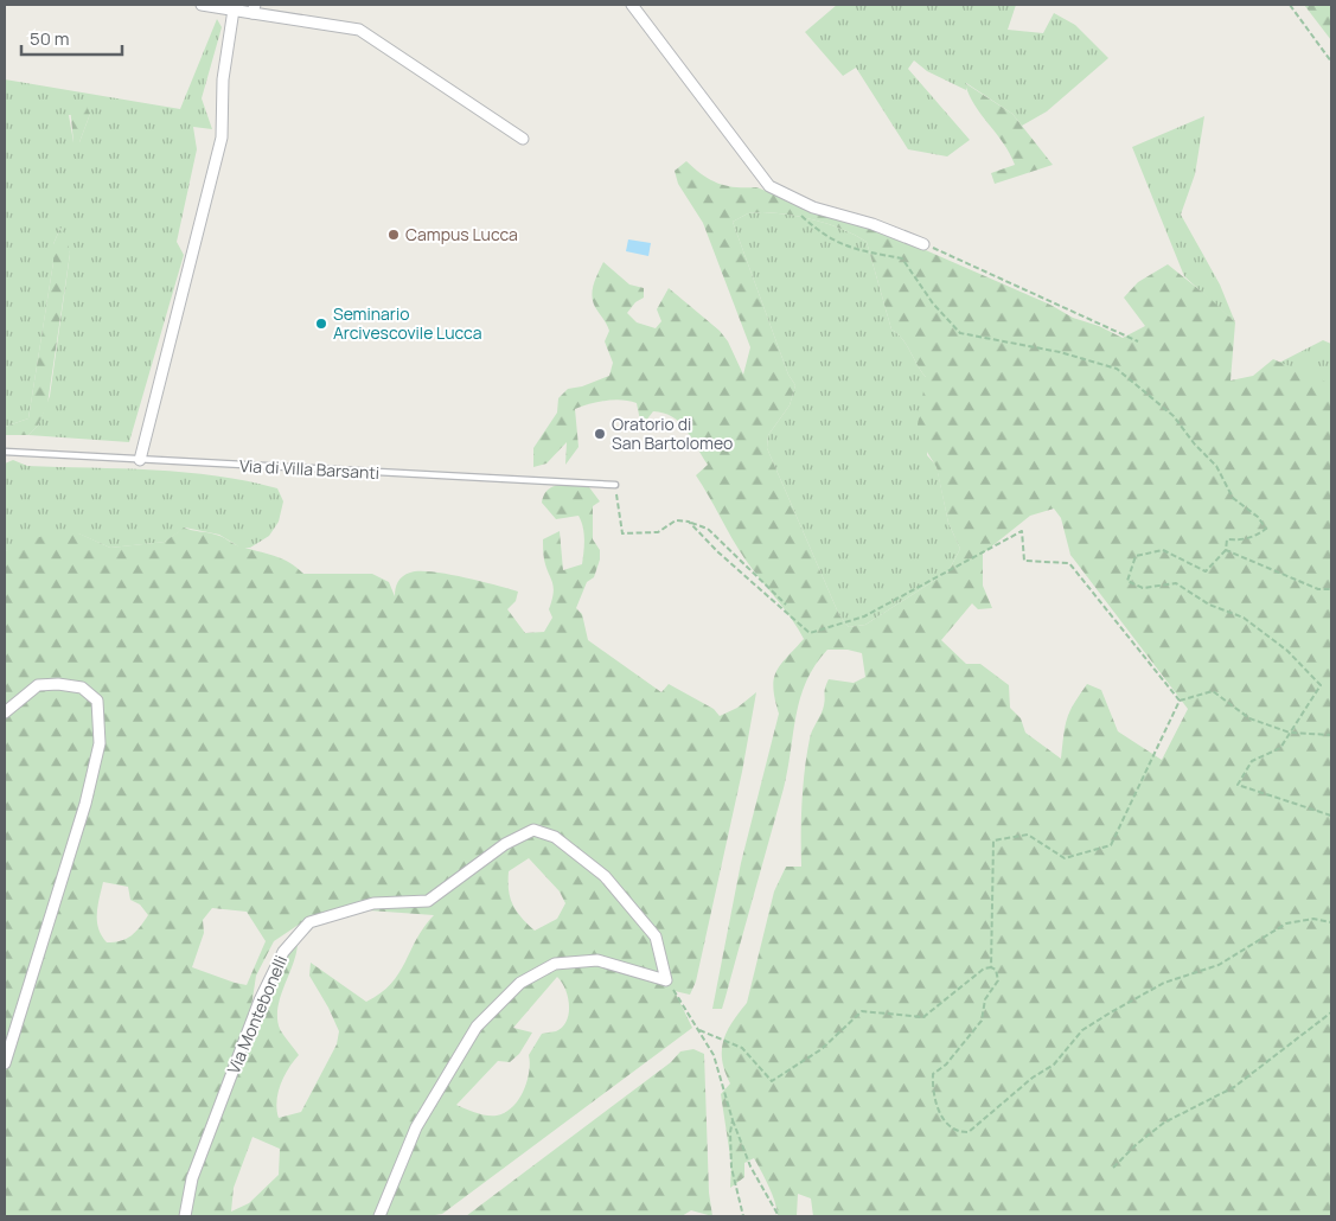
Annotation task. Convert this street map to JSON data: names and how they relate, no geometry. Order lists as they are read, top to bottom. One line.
{"streets":{"street":["Via Montebonelli"],"lane":["Via di Villa Barsanti"]},"places":["Campus Lucca","Seminario Arcivescovile Lucca","Oratorio di San Bartolomeo"],"scale_bar":"50 m"}
